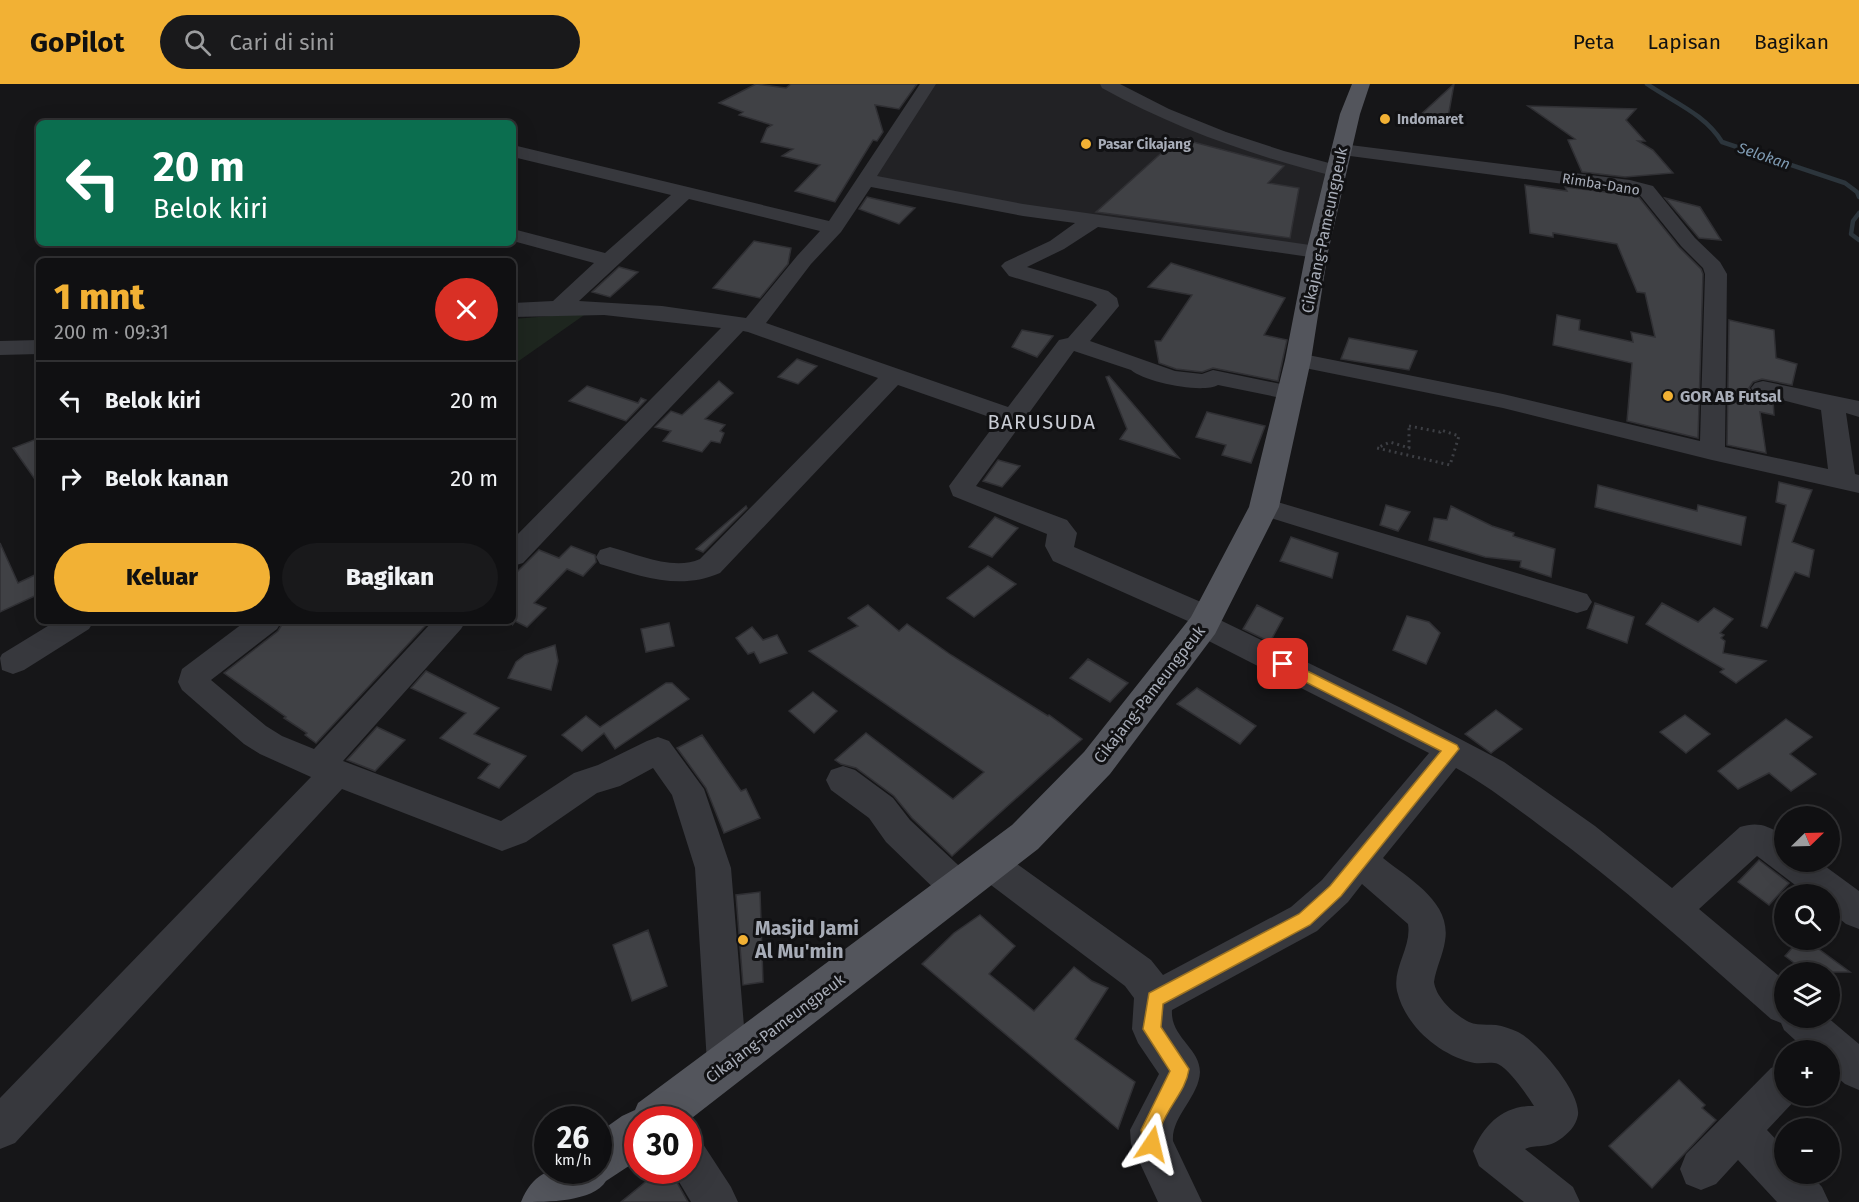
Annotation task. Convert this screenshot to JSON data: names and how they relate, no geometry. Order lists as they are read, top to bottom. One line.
{"streets":{"main road":["Cikajang-Pameungpeuk"],"street":["Rimba-Dano"]},"crossings":[["Rimba-Dano","Cikajang-Pameungpeuk"]],"districts":["BARUSUDA"],"water":["Selokan"],"places":["Indomaret","Pasar Cikajang","GOR AB Futsal","Masjid Jami Al Mu'min"],"north":"top right","page":{"header":"GoPilot","search":"Cari di sini","nav":["Peta","Lapisan","Bagikan"],"turn":["20 m","Belok kiri"],"heading":["1 mnt","200 m · 09:31"],"list":[{"name":"Belok kiri","value":"20 m"},{"name":"Belok kanan","value":"20 m"}],"buttons":["Keluar","Bagikan"],"map_buttons":["+","−"],"speed":"26 km/h","limit":"30"}}
